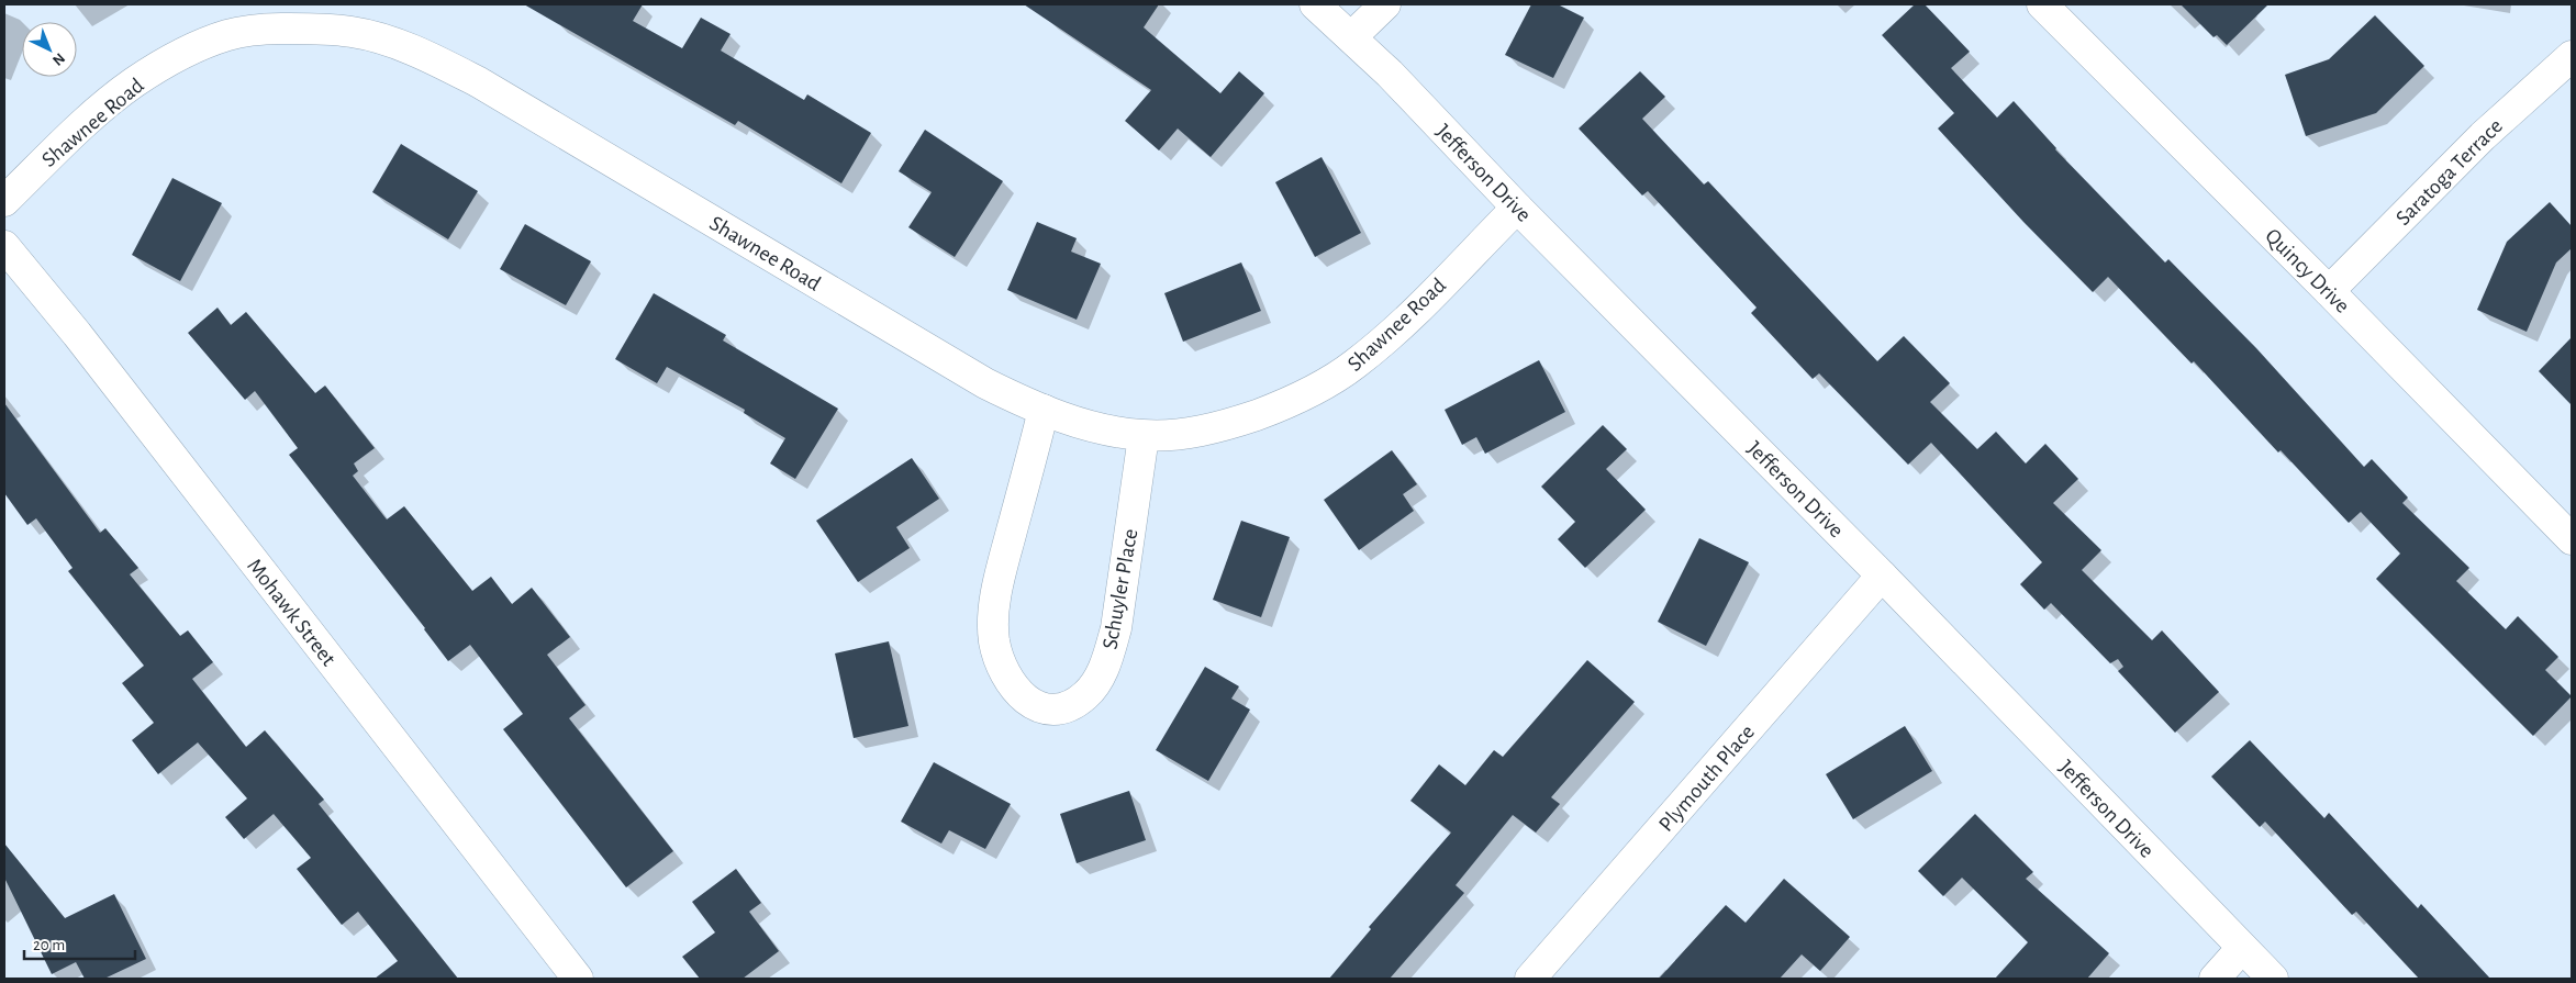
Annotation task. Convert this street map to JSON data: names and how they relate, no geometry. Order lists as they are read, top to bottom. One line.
{"streets":{"street":["Shawnee Road","Saratoga Terrace","Jefferson Drive","Quincy Drive","Schuyler Place","Mohawk Street","Plymouth Place"]},"crossings":[["Shawnee Road","Jefferson Drive"],["Shawnee Road","Schuyler Place"],["Saratoga Terrace","Quincy Drive"],["Jefferson Drive","Plymouth Place"]],"scale_bar":"20 m","north":"bottom right"}
